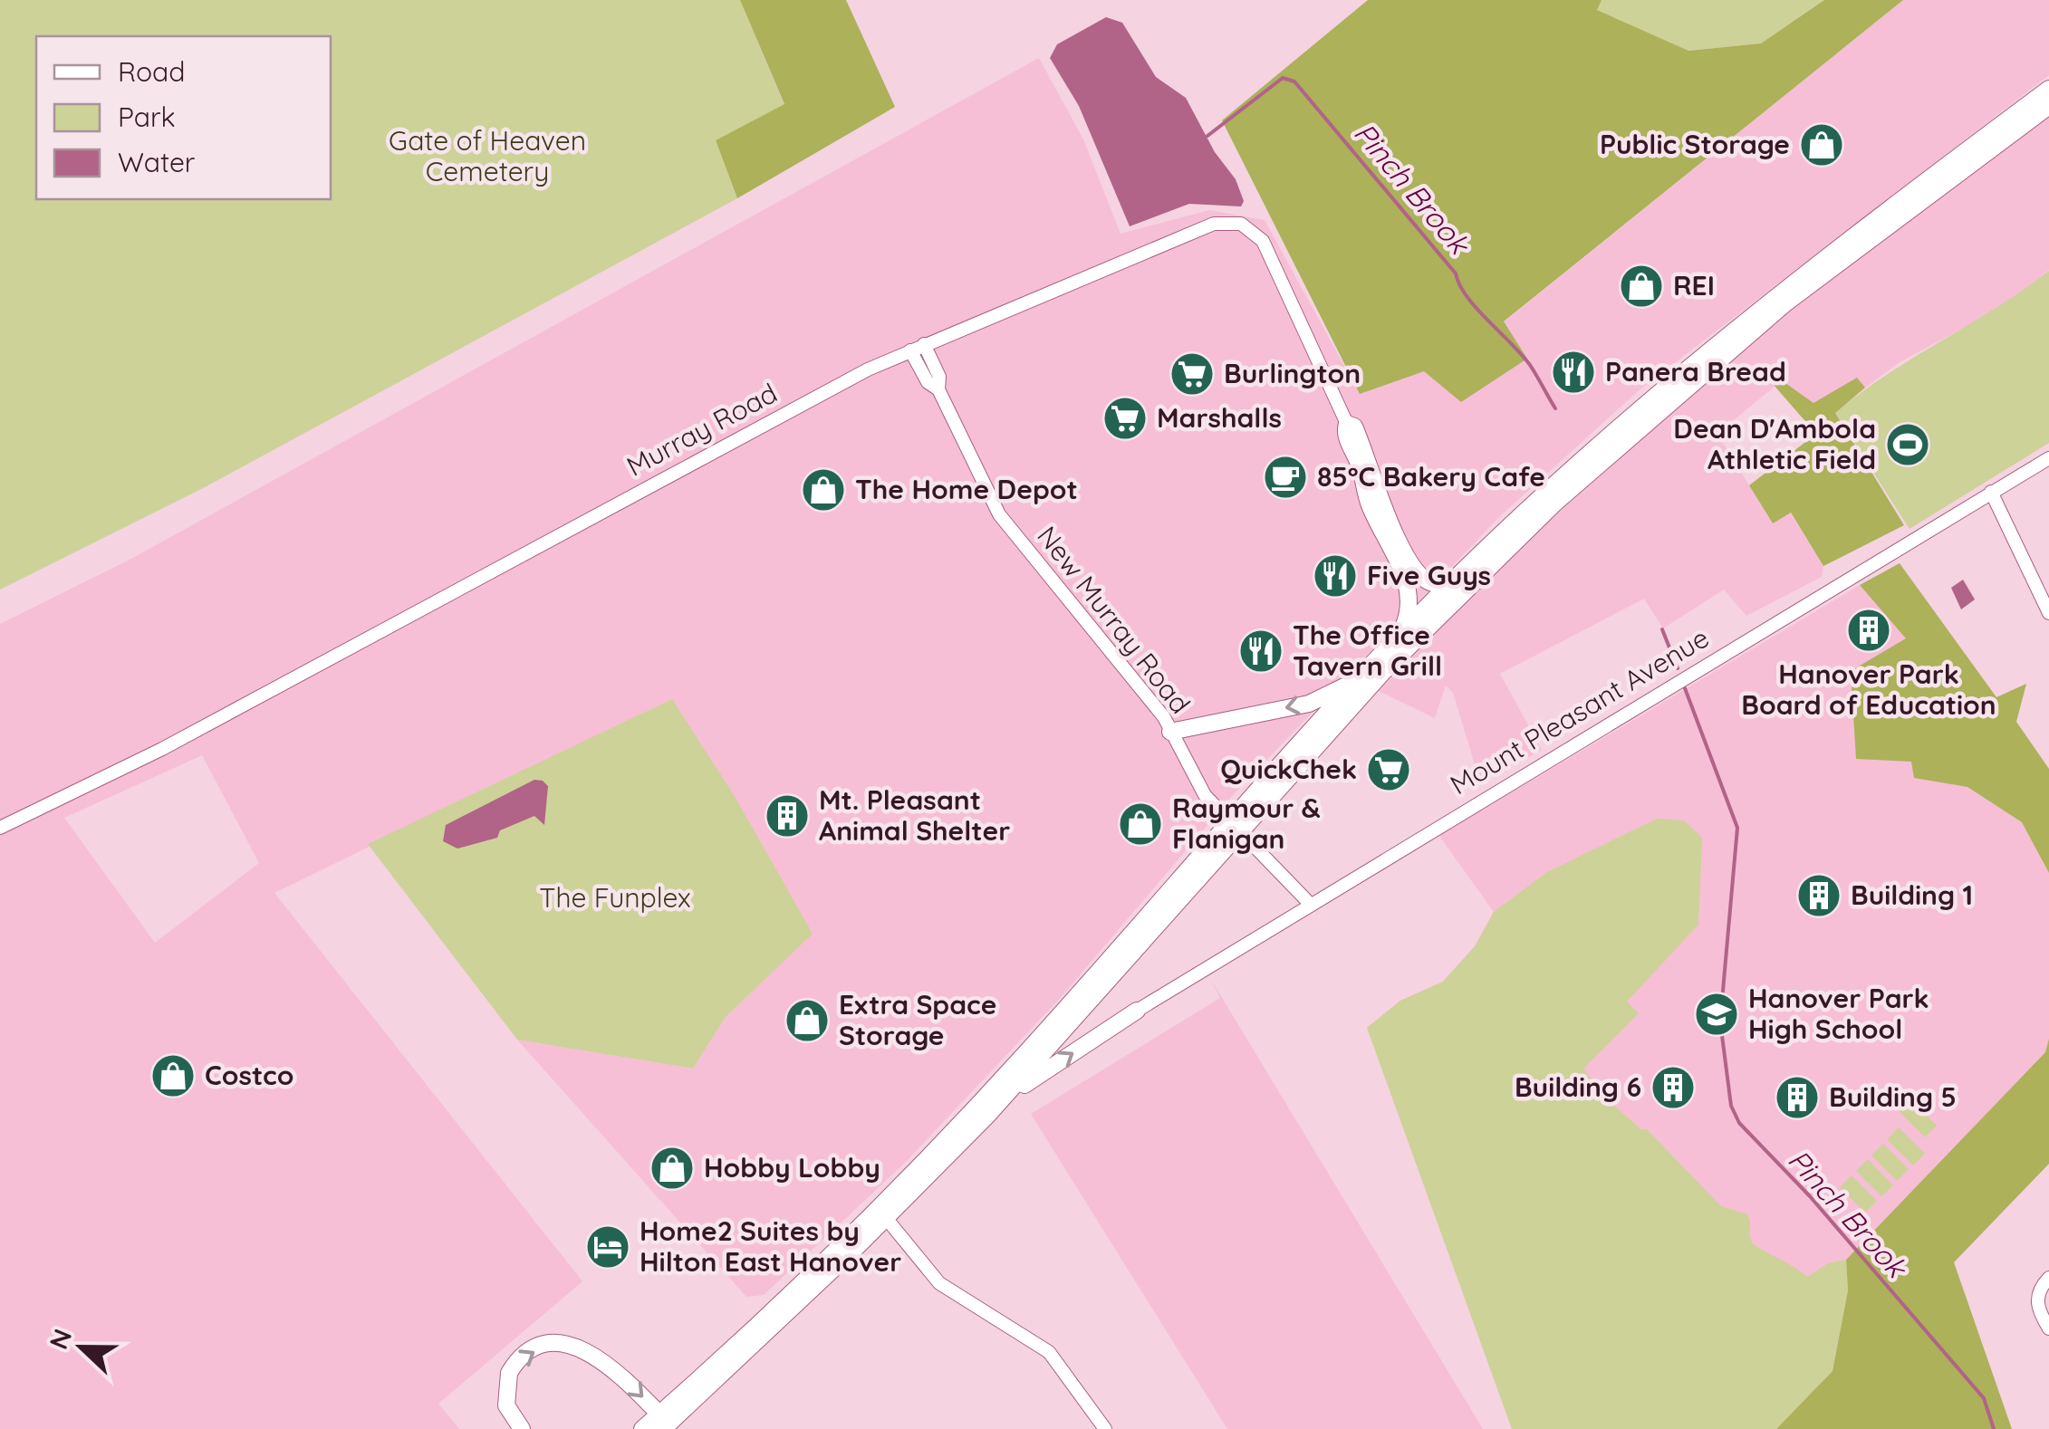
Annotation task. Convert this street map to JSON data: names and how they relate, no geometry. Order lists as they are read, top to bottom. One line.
{"streets":{"street":["Murray Road","New Murray Road","Mount Pleasant Avenue"]},"crossings":[["Murray Road","New Murray Road"],["New Murray Road","Mount Pleasant Avenue"]],"water":["Pinch Brook"],"parks":["Gate of Heaven Cemetery","The Funplex"],"places":{"shop":["Public Storage","REI","The Home Depot","Raymour & Flanigan","Extra Space Storage","Costco","Hobby Lobby"],"restaurant":["Panera Bread","Five Guys","The Office Tavern Grill"],"supermarket":["Burlington","Marshalls","QuickChek"],"sports":["Dean D'Ambola Athletic Field"],"cafe":["85°C Bakery Cafe"],"building":["Hanover Park Board of Education","Mt. Pleasant Animal Shelter","Building 1","Building 6","Building 5"],"school or university":["Hanover Park High School"],"hotel":["Home2 Suites by Hilton East Hanover"]},"legend":["Road","Park","Water"],"north":"left"}
